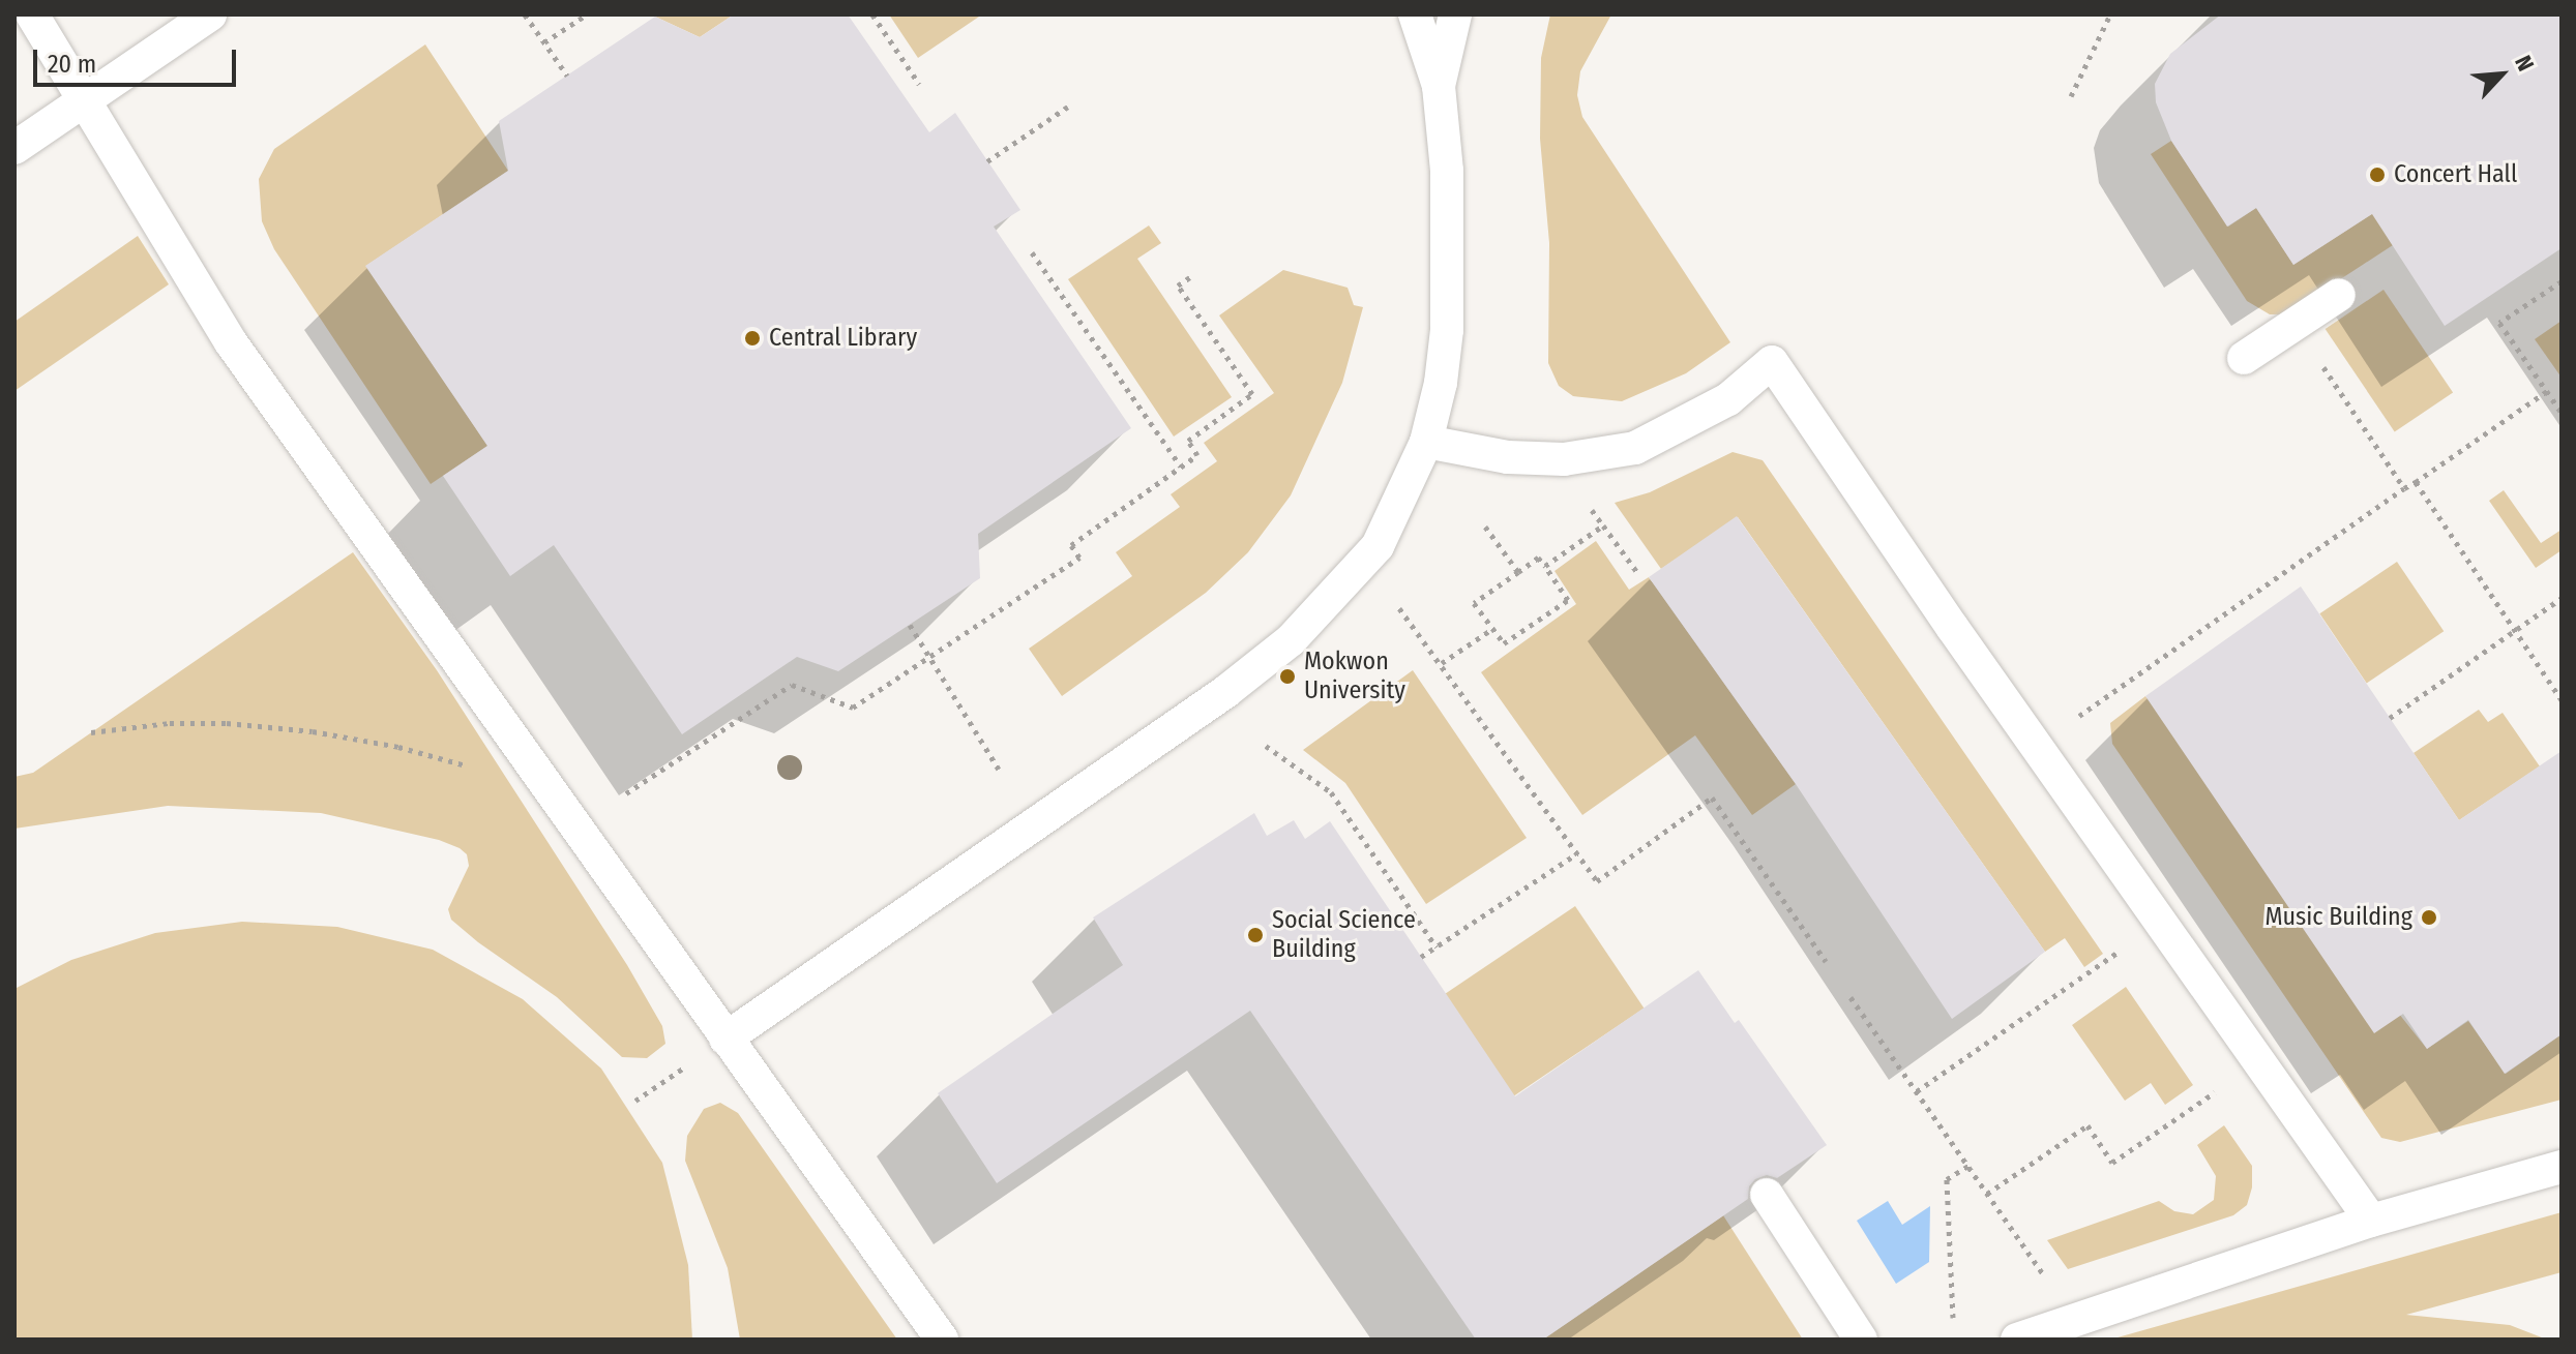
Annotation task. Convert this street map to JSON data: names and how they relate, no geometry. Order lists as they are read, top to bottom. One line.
{"places":["Concert Hall","Central Library","Mokwon University","Music Building","Social Science Building"],"scale_bar":"20 m","north":"top right"}
